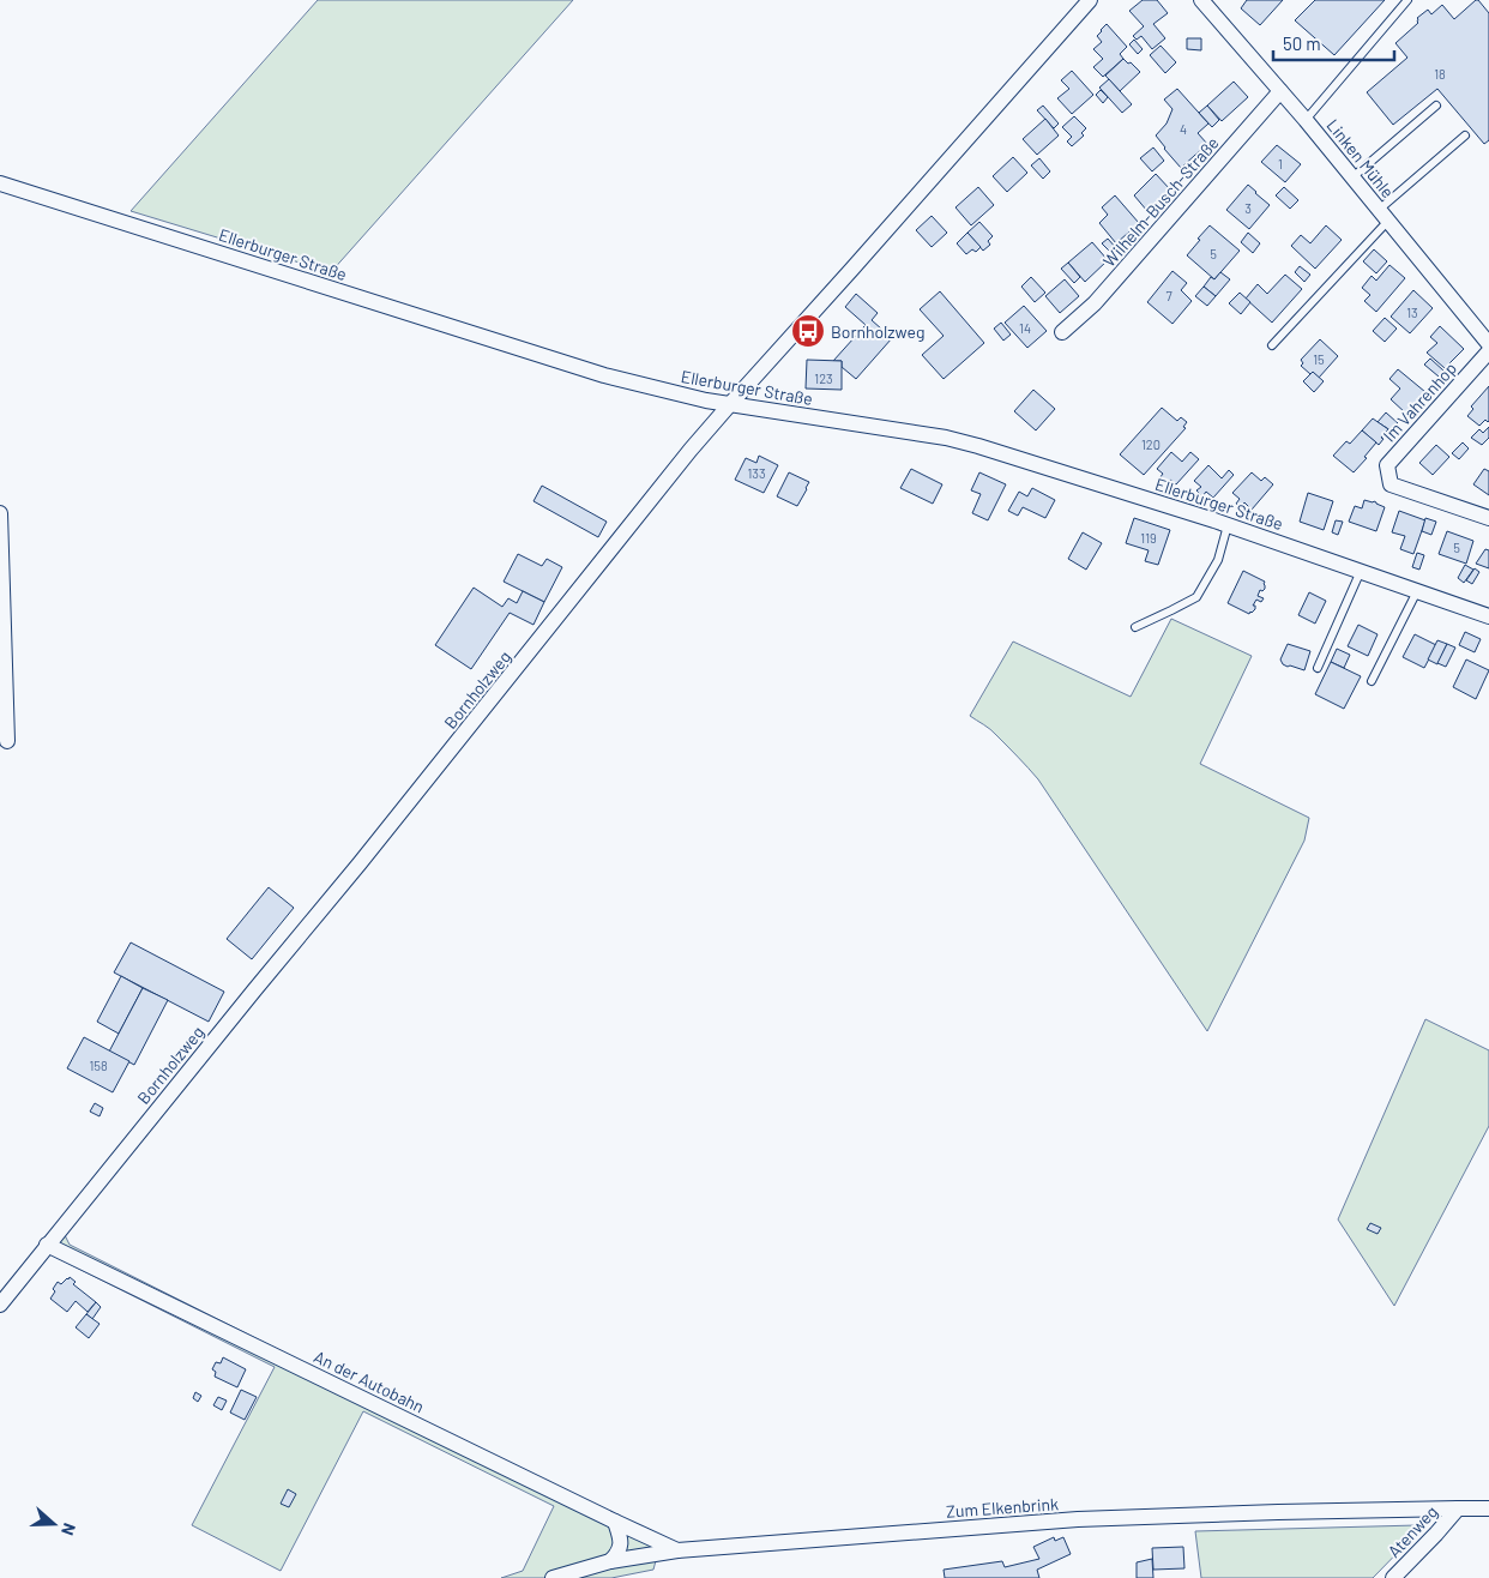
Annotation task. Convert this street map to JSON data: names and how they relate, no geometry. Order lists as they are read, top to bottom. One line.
{"streets":{"street":["Linken Mühle","Wilhelm-Busch-Straße","Ellerburger Straße","Im Vahrenhop","Bornholzweg","An der Autobahn","Zum Elkenbrink","Atenweg"]},"crossings":[["Linken Mühle","Wilhelm-Busch-Straße"],["Ellerburger Straße","Bornholzweg"],["Bornholzweg","An der Autobahn"],["An der Autobahn","Zum Elkenbrink"],["Zum Elkenbrink","Atenweg"]],"places":{"bus stop":["Bornholzweg"]},"house_numbers":["18","4","1","3","5","7","13","14","15","123","120","133","119","5","158"],"scale_bar":"50 m","north":"right"}
